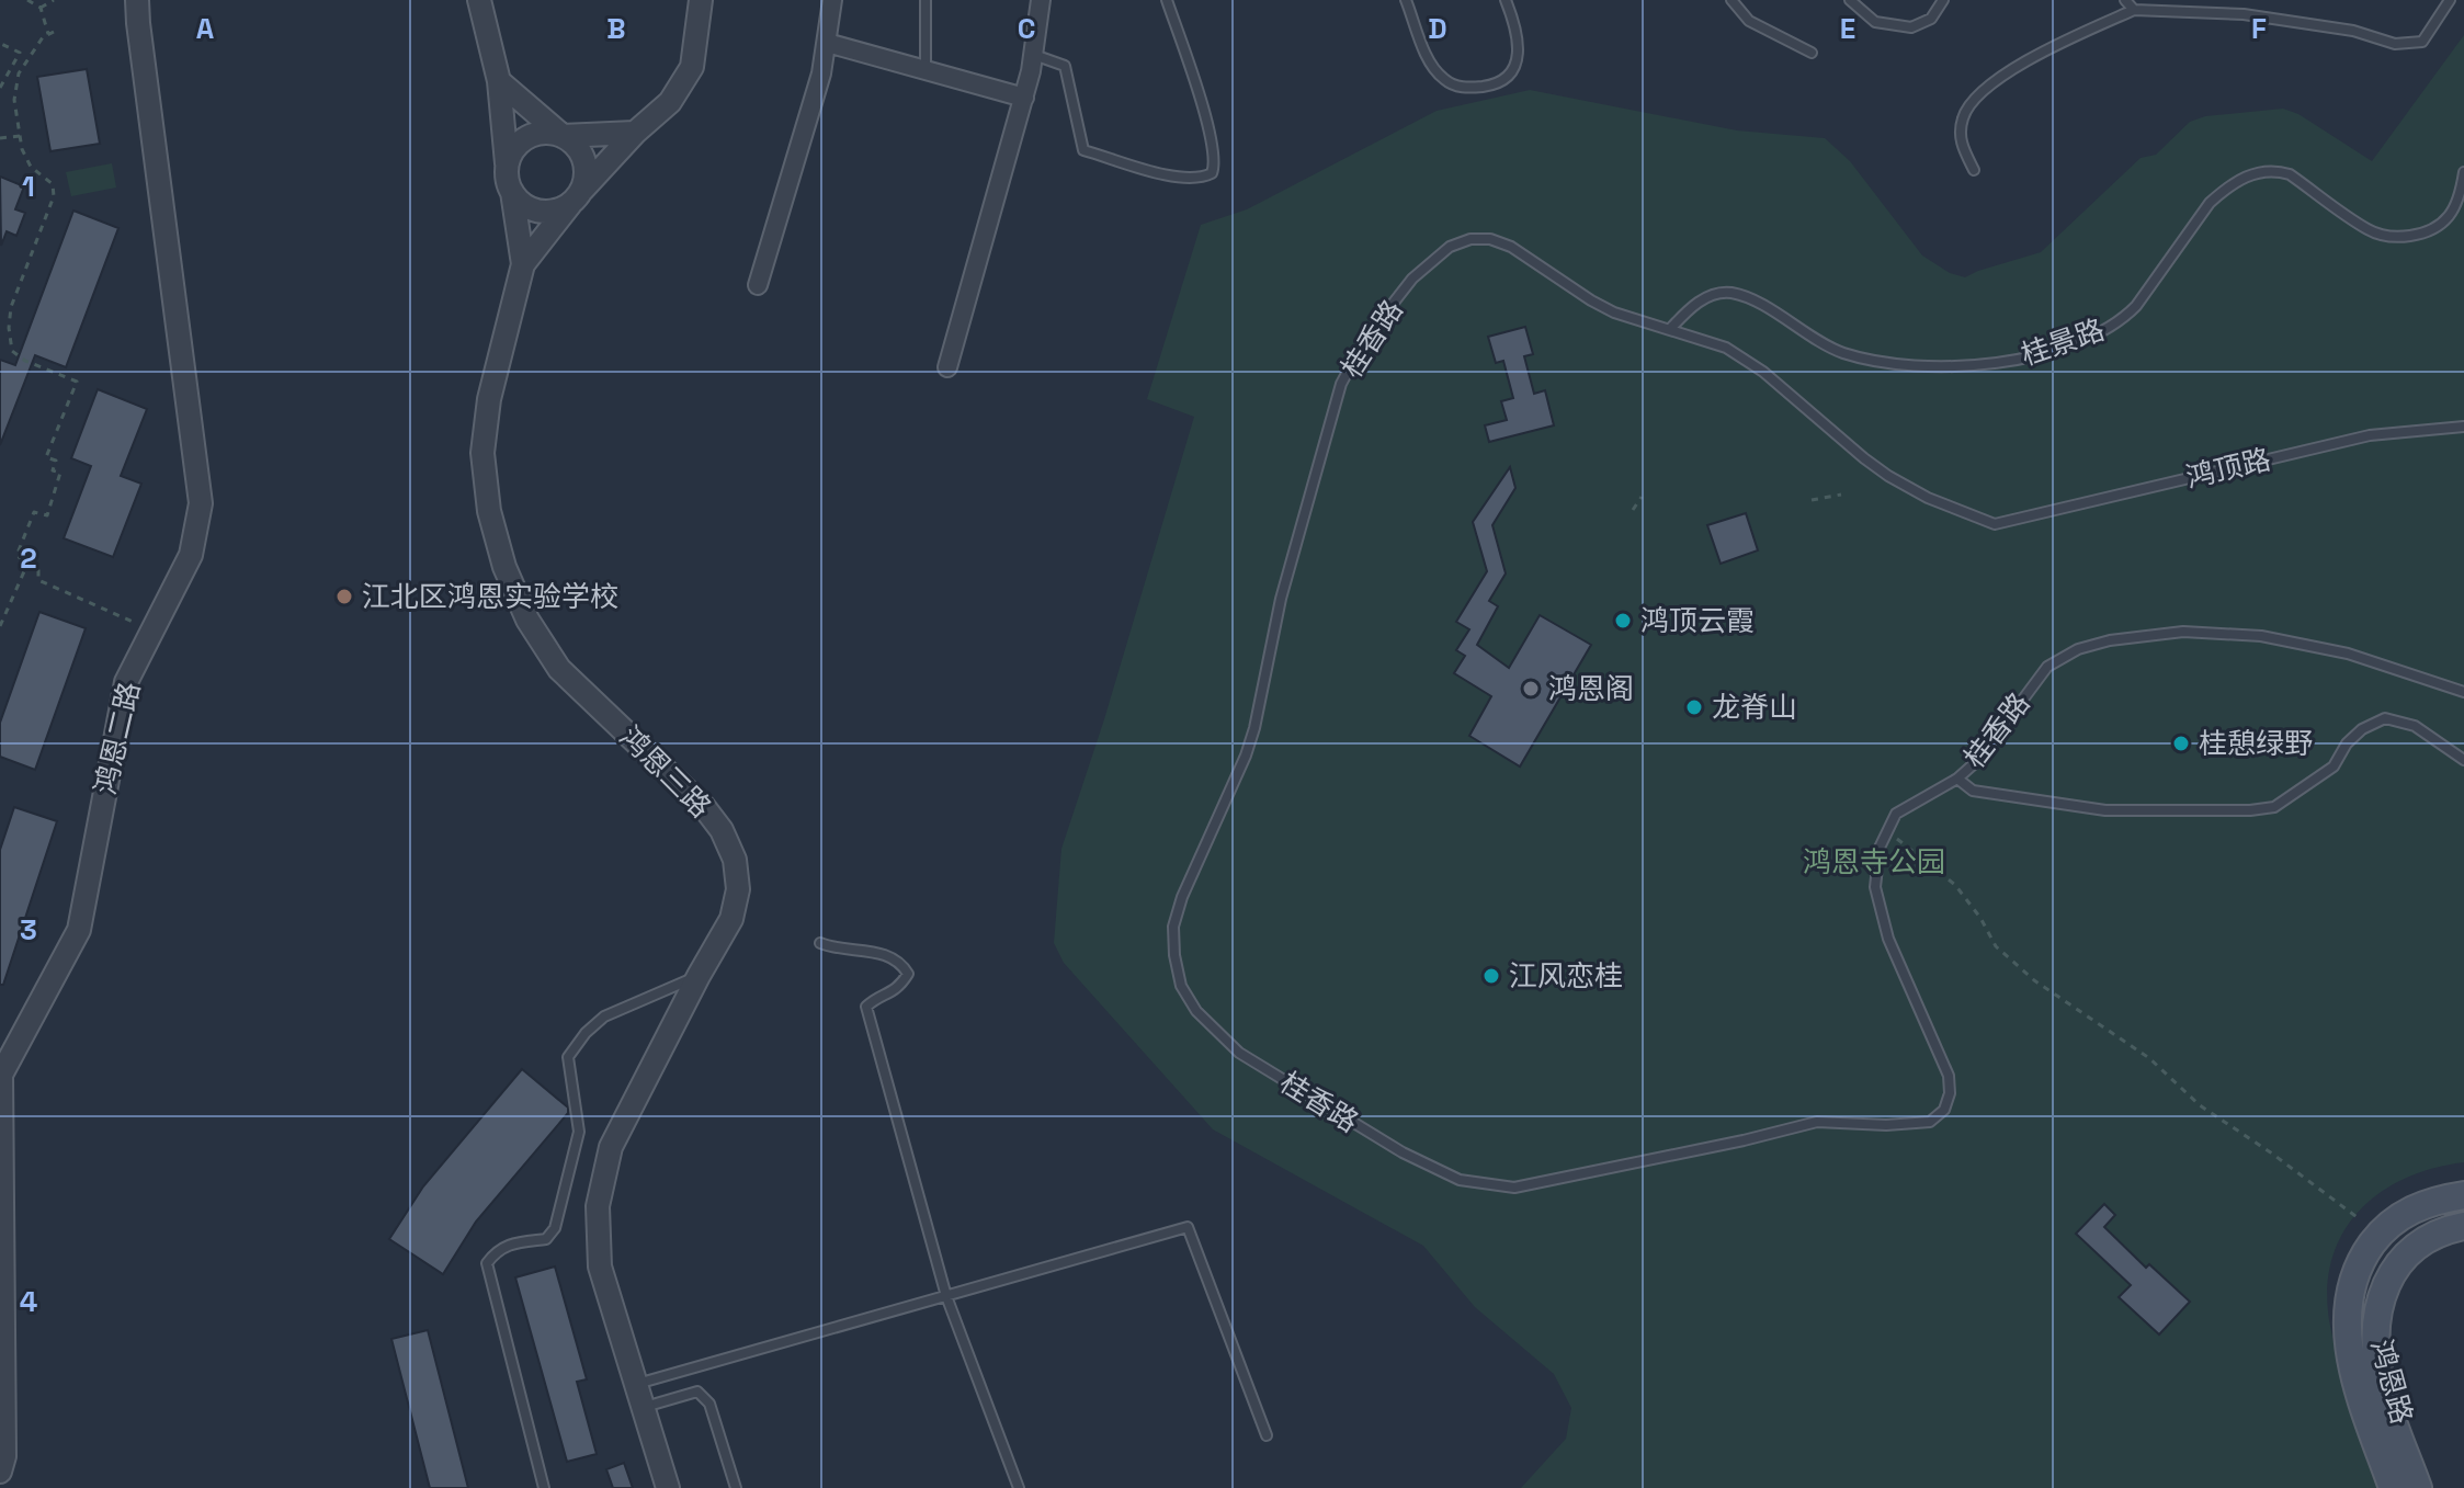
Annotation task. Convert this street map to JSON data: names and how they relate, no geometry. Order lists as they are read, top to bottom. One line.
{"streets":{"main road":["鸿恩路"],"street":["鸿恩二路","鸿恩三路"],"lane":["桂香路","桂景路","鸿顶路"]},"crossings":[["桂香路","桂景路"],["桂香路","鸿顶路"]],"parks":["鸿恩寺公园"],"places":["江北区鸿恩实验学校","鸿顶云霞","鸿恩阁","龙脊山","桂憩绿野","江风恋桂"],"grid":{"columns":["A","B","C","D","E","F"],"rows":["1","2","3","4"]}}
